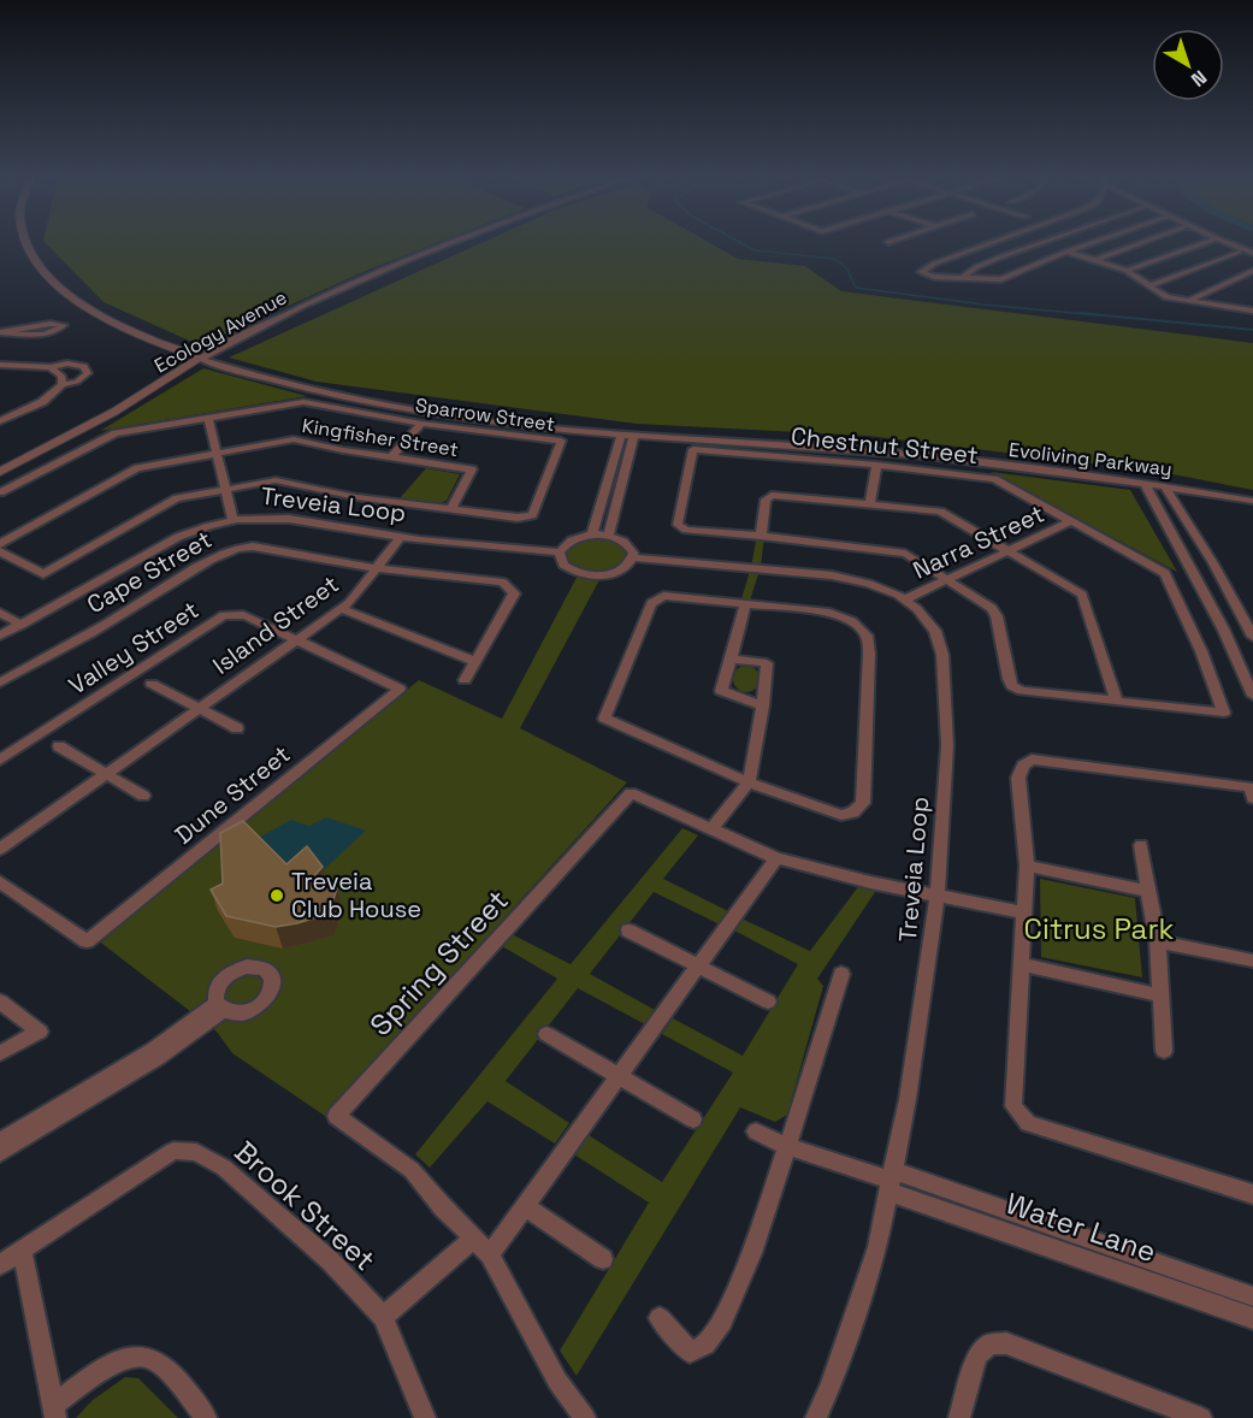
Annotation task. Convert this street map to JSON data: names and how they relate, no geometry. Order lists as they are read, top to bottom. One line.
{"streets":{"street":["Ecology Avenue","Sparrow Street","Kingfisher Street","Chestnut Street","Evoliving Parkway","Treveia Loop","Narra Street","Cape Street","Island Street","Valley Street","Dune Street","Spring Street","Brook Street","Water Lane"]},"crossings":[["Ecology Avenue","Evoliving Parkway"],["Sparrow Street","Kingfisher Street"],["Chestnut Street","Narra Street"],["Treveia Loop","Narra Street"],["Treveia Loop","Island Street"],["Treveia Loop","Spring Street"],["Treveia Loop","Water Lane"],["Cape Street","Island Street"],["Island Street","Valley Street"],["Island Street","Dune Street"],["Valley Street","Dune Street"]],"parks":["Citrus Park"],"places":["Treveia Club House"],"north":"bottom right"}
